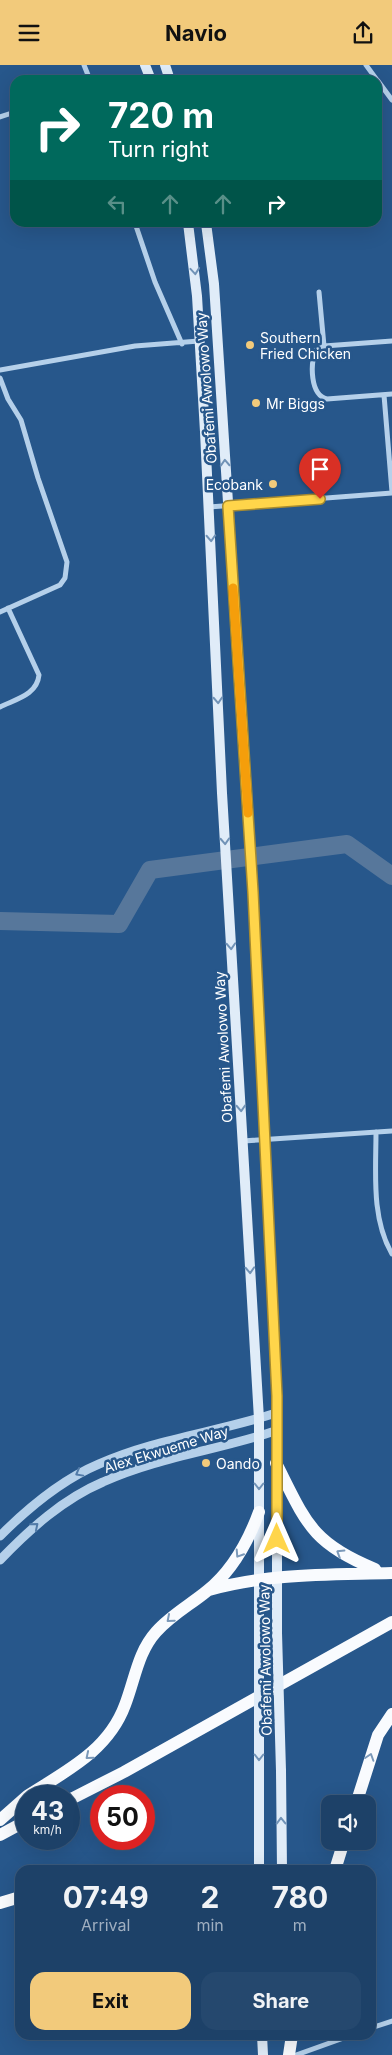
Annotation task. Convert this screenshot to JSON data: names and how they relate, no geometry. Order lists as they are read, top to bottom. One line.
{"streets":{"main road":["Obafemi Awolowo Way"],"street":["Alex Ekwueme Way"]},"crossings":[["Obafemi Awolowo Way","Alex Ekwueme Way"]],"places":["Southern Fried Chicken","Mr Biggs","Ecobank","Oando"],"page":{"header":"Navio","turn":["720 m","Turn right"],"speed":"43 km/h","limit":"50","eta":["07:49","Arrival","2","min","780","m"],"buttons":["Exit","Share"]}}
